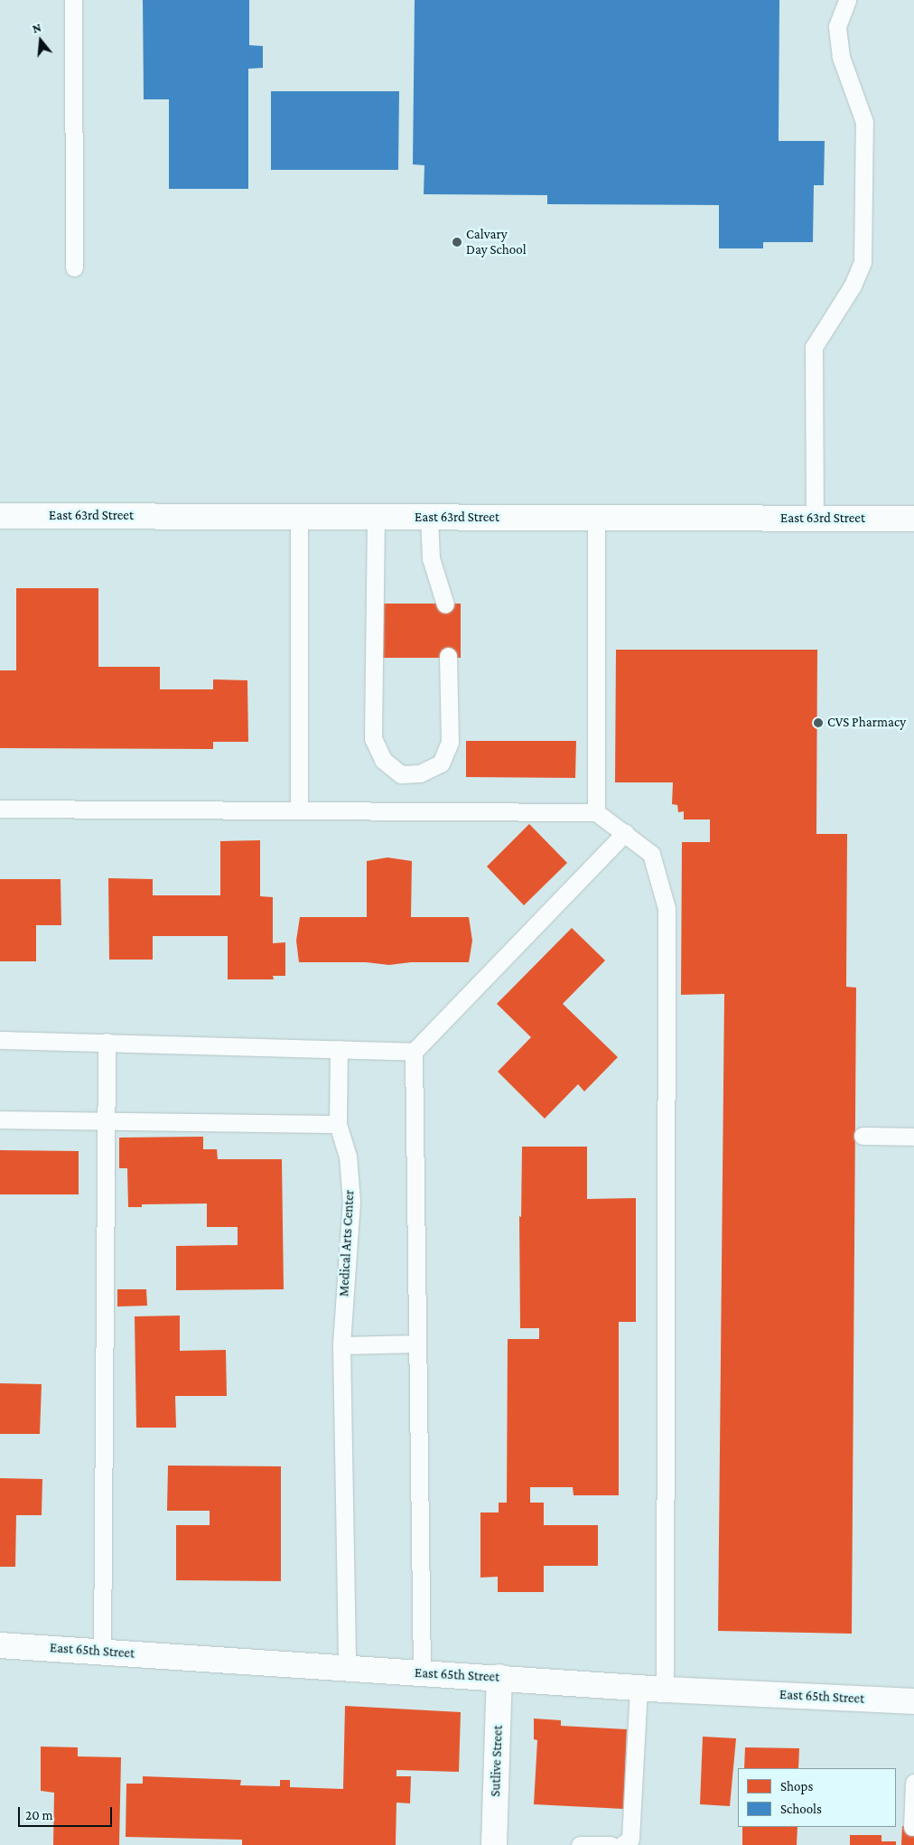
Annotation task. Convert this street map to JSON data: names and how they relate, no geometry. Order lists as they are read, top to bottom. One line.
{"streets":{"street":["East 63rd Street","East 65th Street","Sutlive Street"],"lane":["Medical Arts Center"]},"crossings":[["Medical Arts Center","East 65th Street"],["East 65th Street","Sutlive Street"]],"places":["Calvary Day School","CVS Pharmacy"],"legend":["Shops","Schools"],"scale_bar":"20 m","north":"top"}
